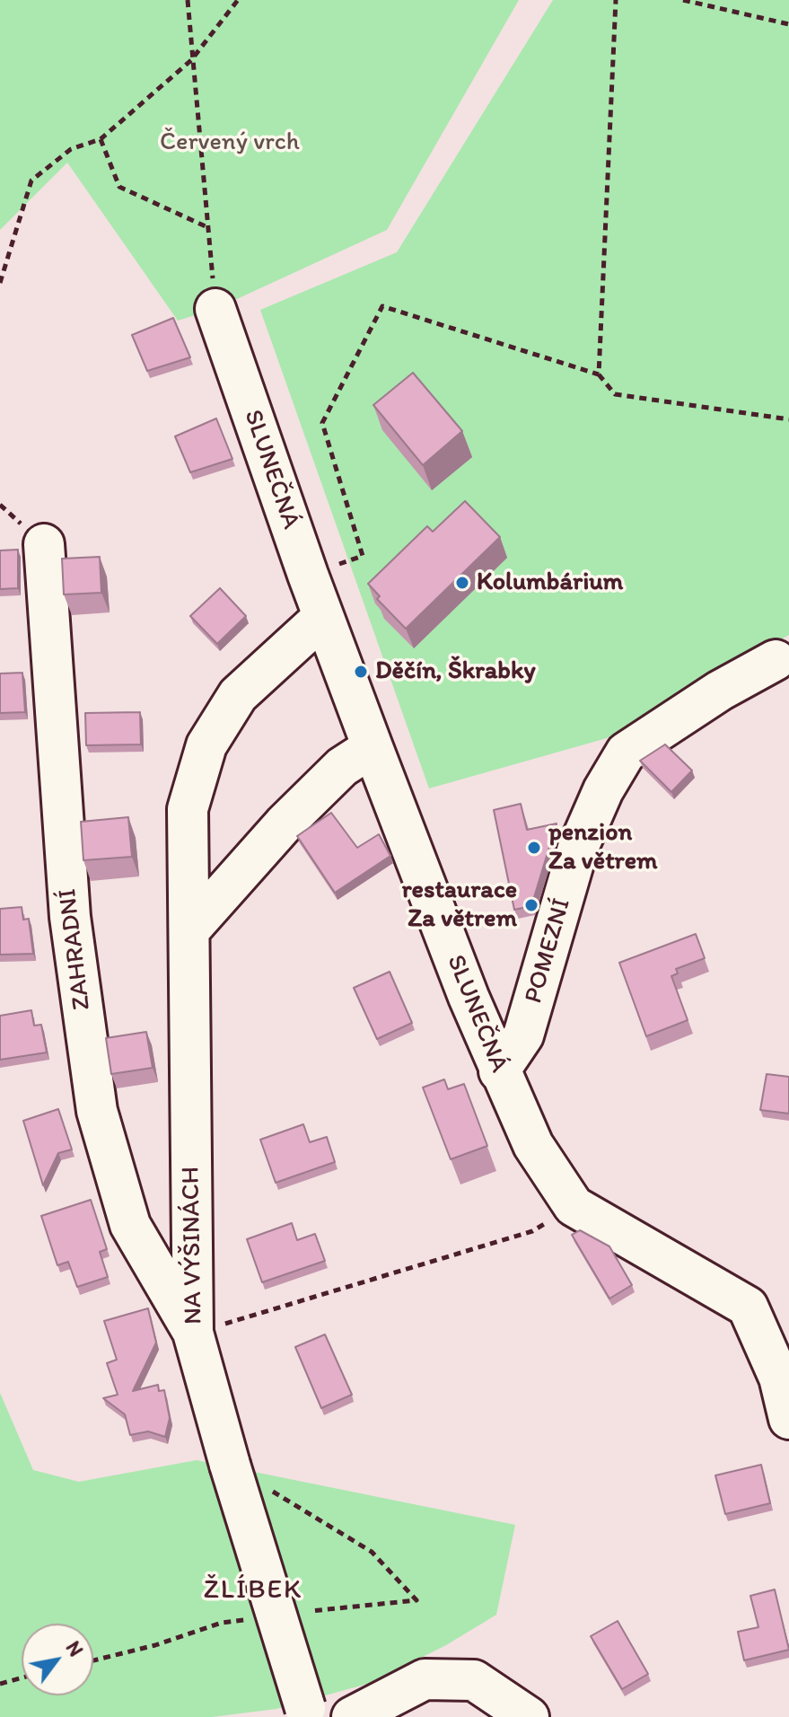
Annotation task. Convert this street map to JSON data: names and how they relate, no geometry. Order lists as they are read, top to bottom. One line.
{"streets":{"street":["SLUNEČNÁ","ZAHRADNÍ","POMEZNÍ","NA VÝŠINÁCH"]},"crossings":[["SLUNEČNÁ","POMEZNÍ"],["SLUNEČNÁ","NA VÝŠINÁCH"],["ZAHRADNÍ","NA VÝŠINÁCH"]],"districts":["ŽLÍBEK"],"parks":["Červený vrch"],"places":["Kolumbárium","Děčín, Škrabky","penzion Za větrem","restaurace Za větrem"],"north":"top right"}
